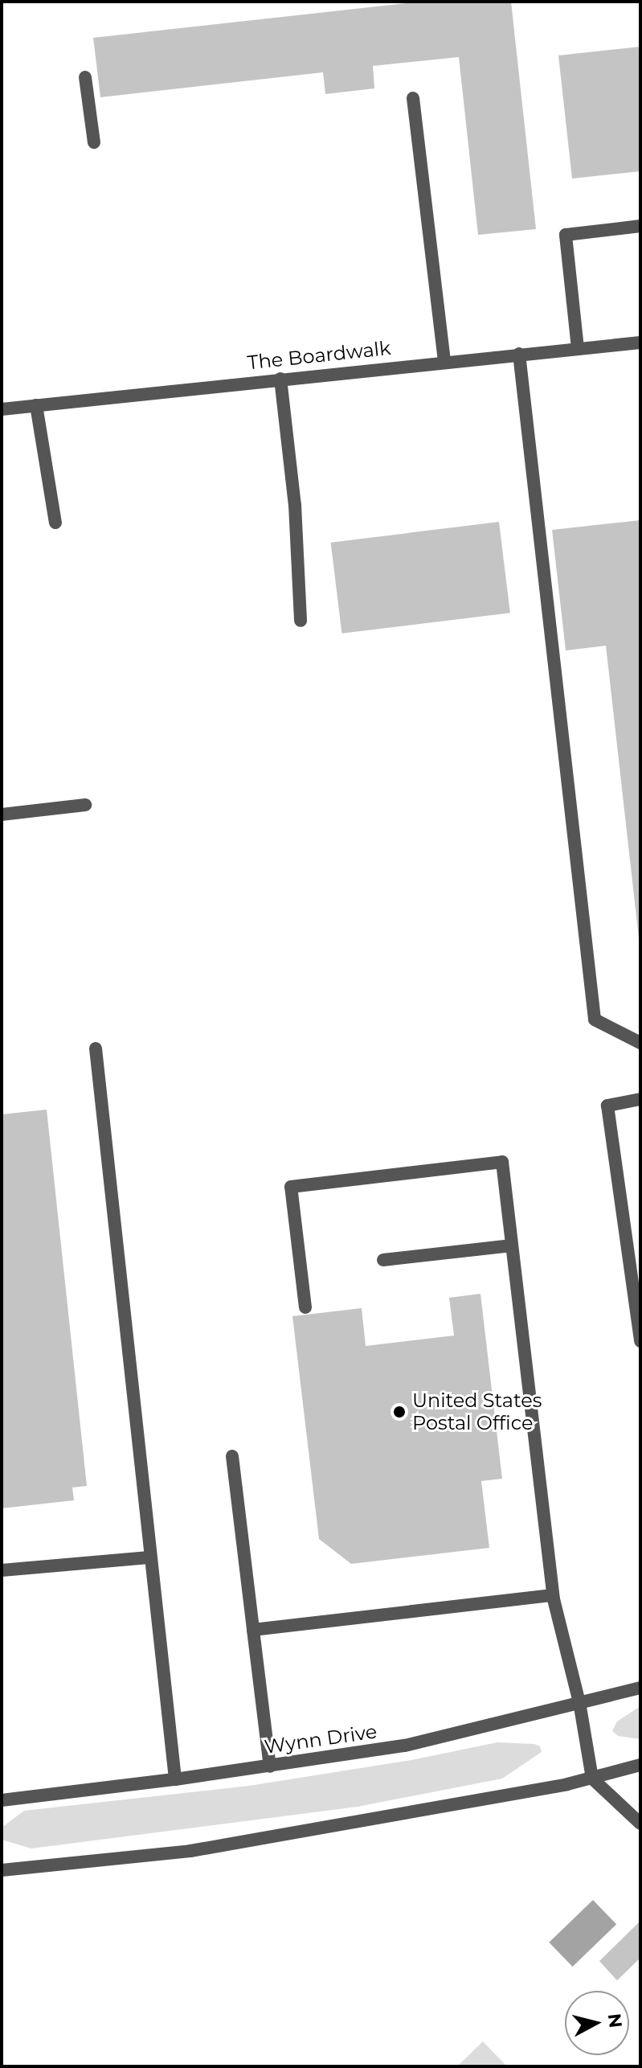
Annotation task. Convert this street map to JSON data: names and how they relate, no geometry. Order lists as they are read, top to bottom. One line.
{"streets":{"street":["The Boardwalk","Wynn Drive"]},"places":["United States Postal Office"],"north":"right"}
